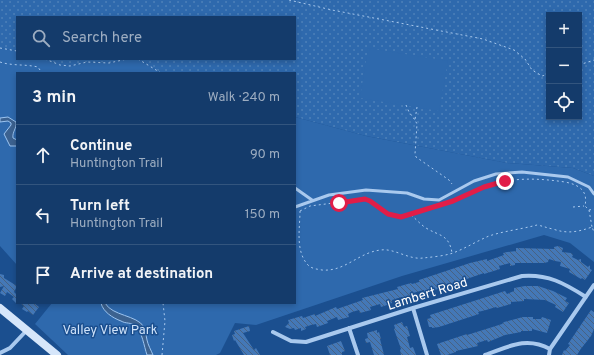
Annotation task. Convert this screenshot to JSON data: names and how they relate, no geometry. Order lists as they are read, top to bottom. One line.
{"streets":{"street":["Lambert Road"]},"parks":["Valley View Park"],"page":{"map_buttons":["+","−"],"search":"Search here","heading":["3 min","Walk · 240 m"],"list":[["Continue","Huntington Trail","90 m"],["Turn left","Huntington Trail","150 m"],"Arrive at destination"]}}
